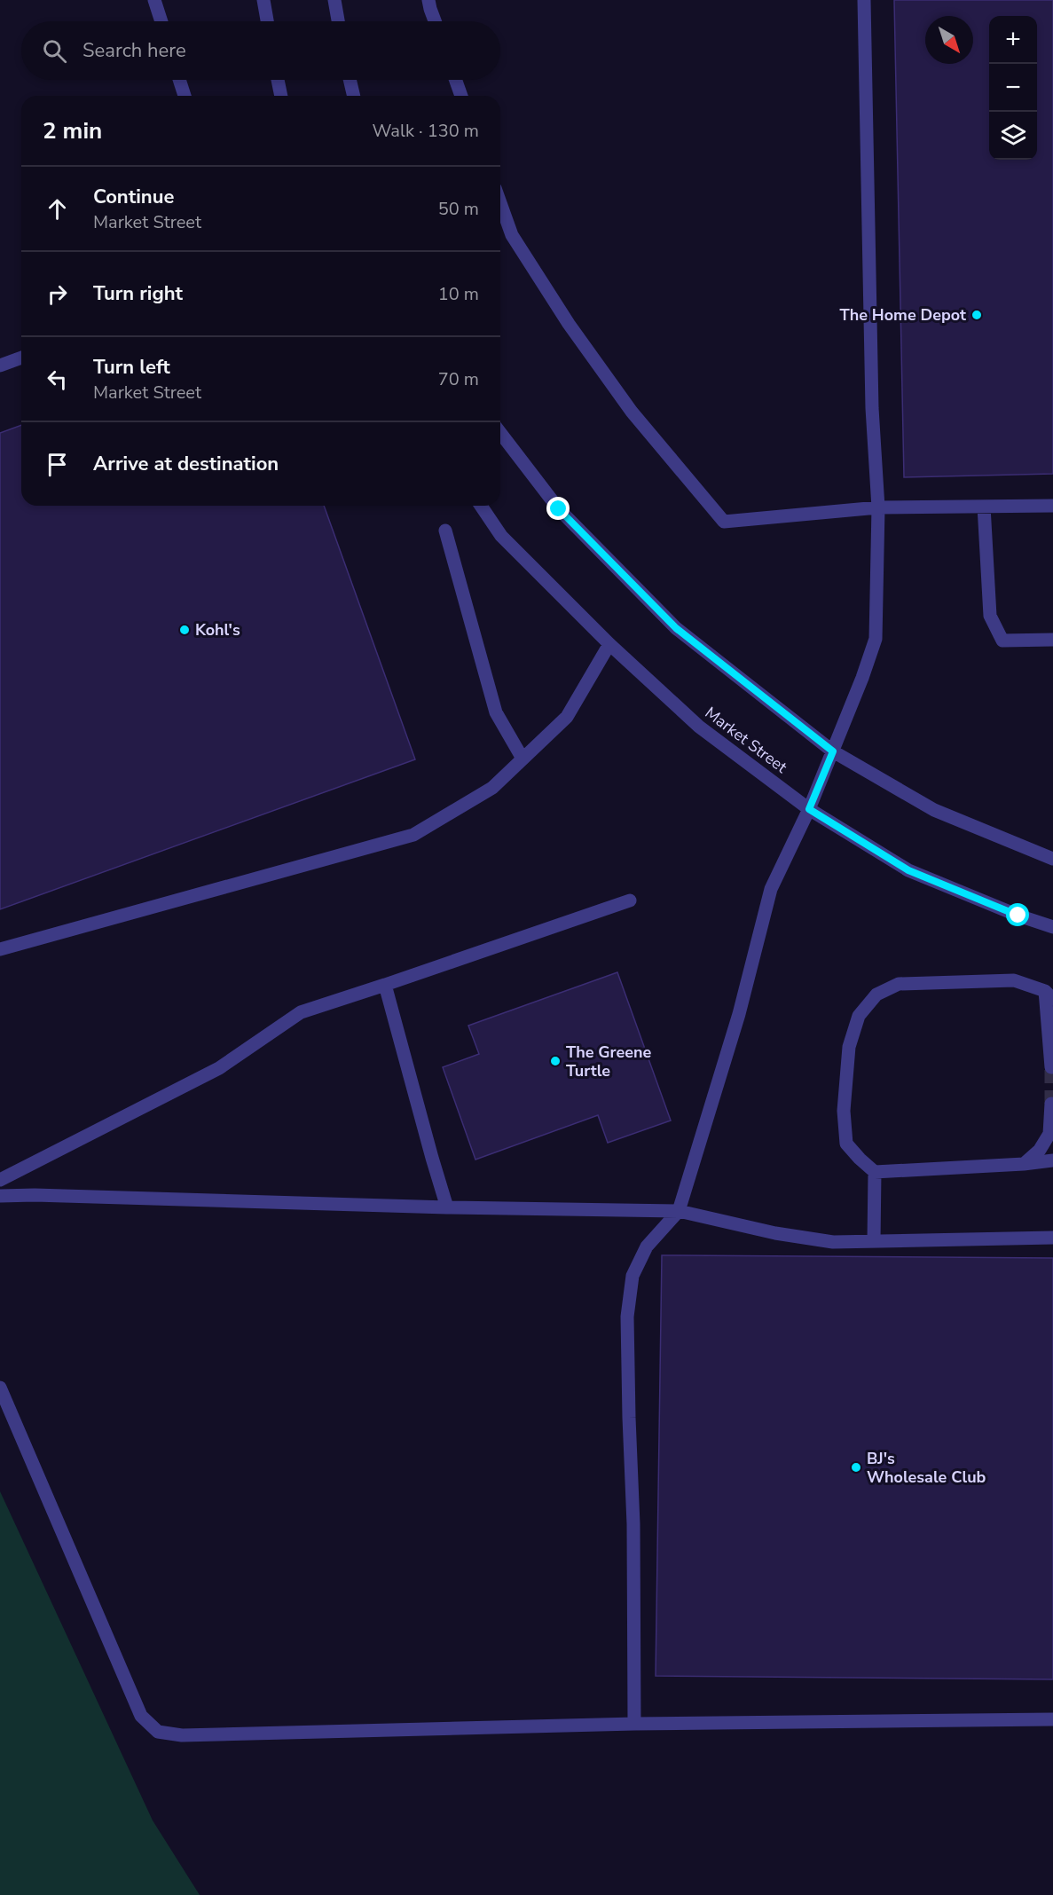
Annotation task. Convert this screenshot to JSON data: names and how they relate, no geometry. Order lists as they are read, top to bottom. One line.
{"streets":{"street":["Market Street"]},"places":["The Home Depot","Kohl's","The Greene Turtle","BJ's Wholesale Club"],"north":"bottom right","page":{"map_buttons":["+","−"],"search":"Search here","heading":["2 min","Walk · 130 m"],"list":[["Continue","Market Street","50 m"],["Turn right","10 m"],["Turn left","Market Street","70 m"],"Arrive at destination"]}}
